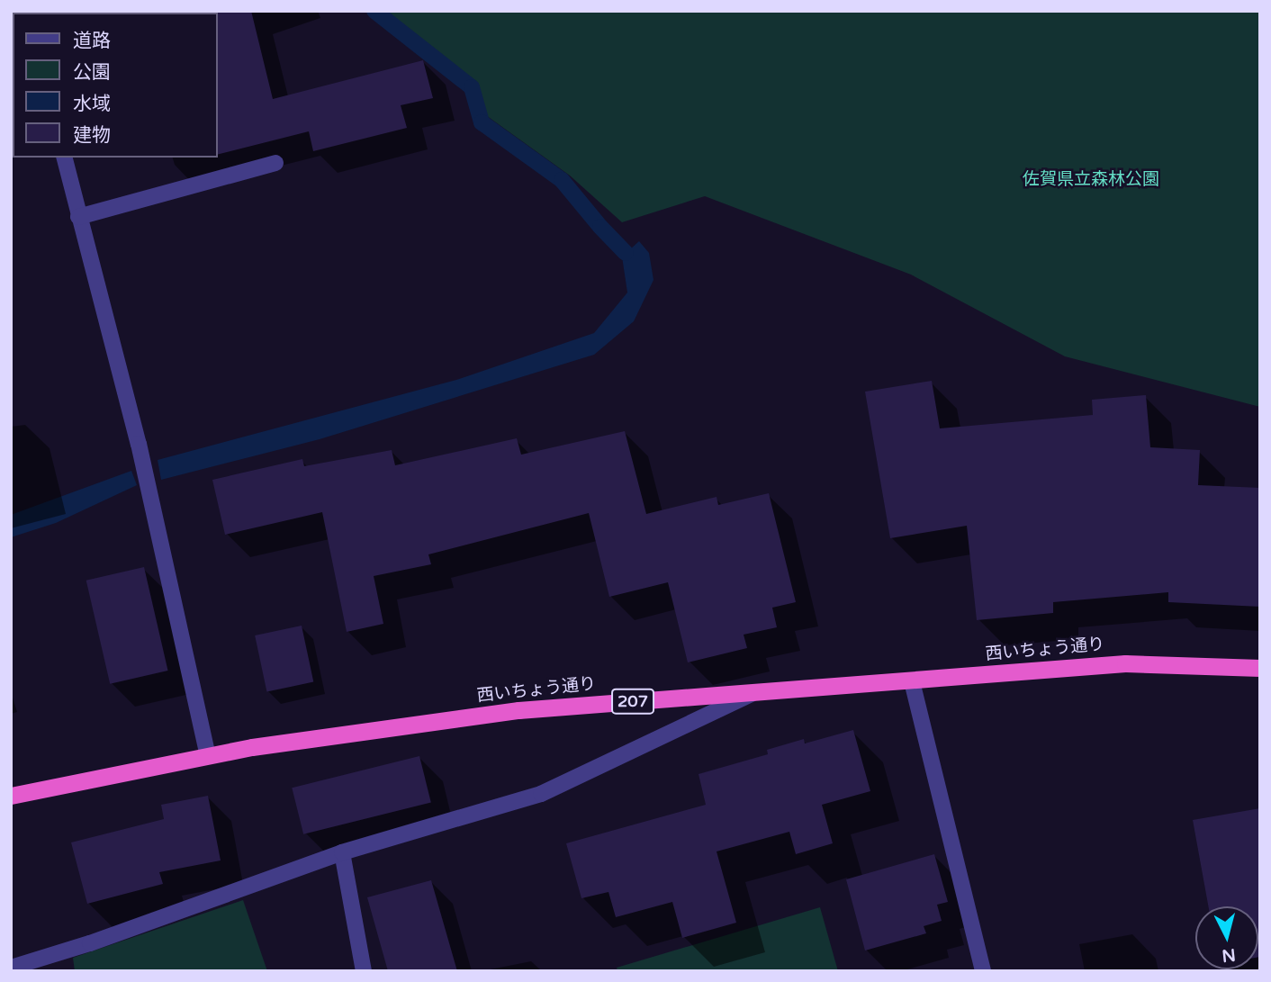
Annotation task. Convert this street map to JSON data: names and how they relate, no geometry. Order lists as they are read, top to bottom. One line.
{"streets":{"highway":["西いちょう通り","207"]},"parks":["佐賀県立森林公園"],"legend":["道路","公園","水域","建物"],"north":"bottom"}
